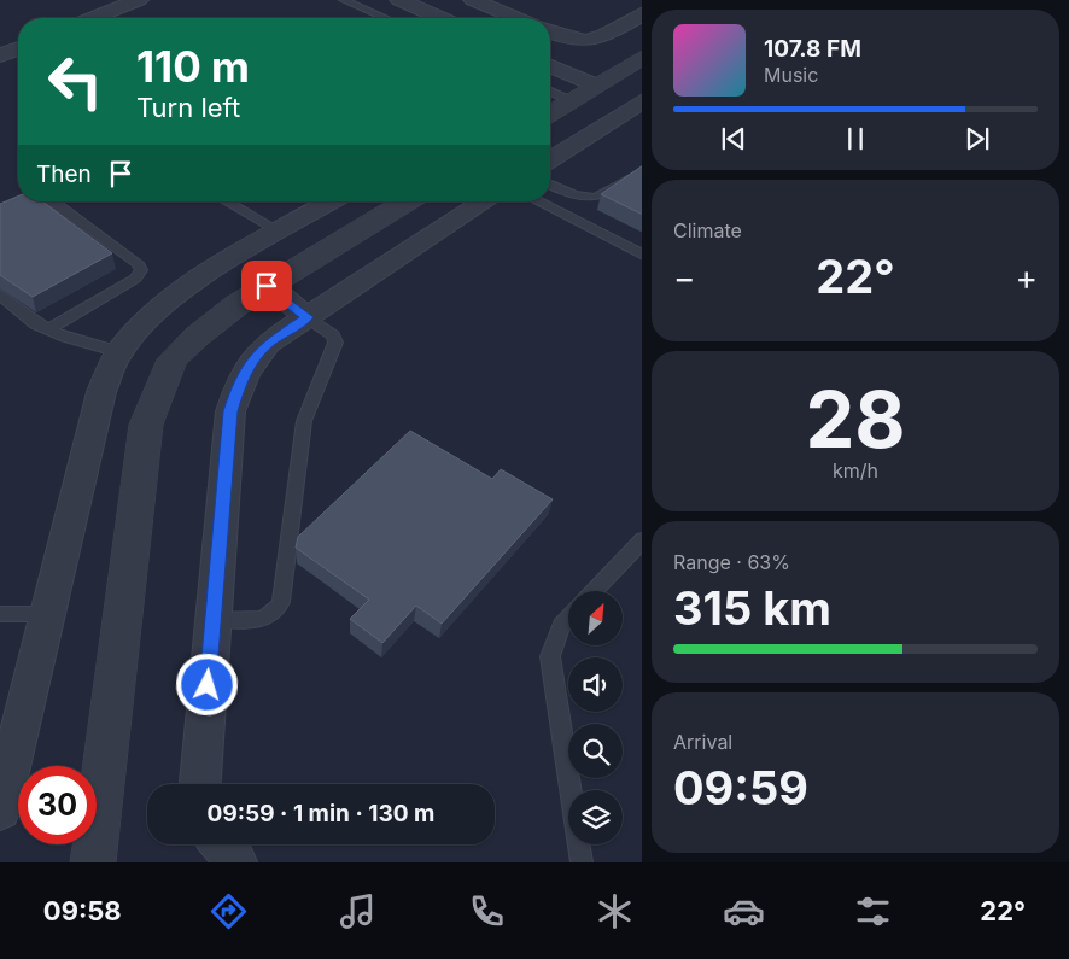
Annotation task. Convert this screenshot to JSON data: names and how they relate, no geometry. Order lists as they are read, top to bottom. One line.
{"north":"top right","page":{"turn":["110 m","Turn left"],"song":["107.8 FM","Music"],"then":"Then","tile":["Climate",["28","km/h"],["Range · 63%","315 km"],["Arrival","09:59"]],"heat":["−","22°","+"],"limit":"30","trip":"09:59 · 1 min · 130 m","tabs":["09:58","22°"]}}
